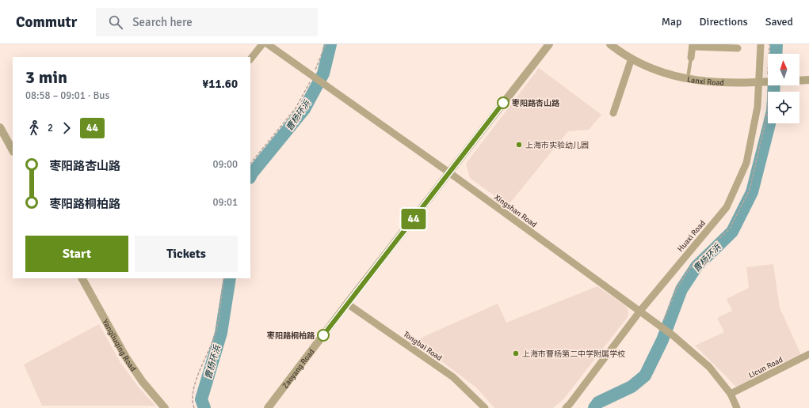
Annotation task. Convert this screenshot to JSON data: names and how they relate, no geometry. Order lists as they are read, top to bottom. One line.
{"streets":{"street":["Lanxi Road","Xingshan Road","Huaxi Road","Yangliuqing Road","Tongbai Road","Licun Road","Zaoyang Road"]},"crossings":[["Lanxi Road","Huaxi Road"],["Xingshan Road","Huaxi Road"],["Xingshan Road","Licun Road"],["Xingshan Road","Zaoyang Road"],["Tongbai Road","Zaoyang Road"]],"water":["曹杨环浜"],"places":["枣阳路杏山路","上海市实验幼儿园","枣阳路桐柏路","上海市曹杨第二中学附属学校"],"lines":["bus line 44"],"north":"top","page":{"header":"Commutr","search":"Search here","nav":["Map","Directions","Saved"],"on_map":"44","heading":["3 min","08:58 – 09:01 · Bus","¥11.60"],"legs":["2","44"],"list":[{"name":"枣阳路杏山路","value":"09:00"},{"name":"枣阳路桐柏路","value":"09:01"}],"buttons":["Start","Tickets"]}}
